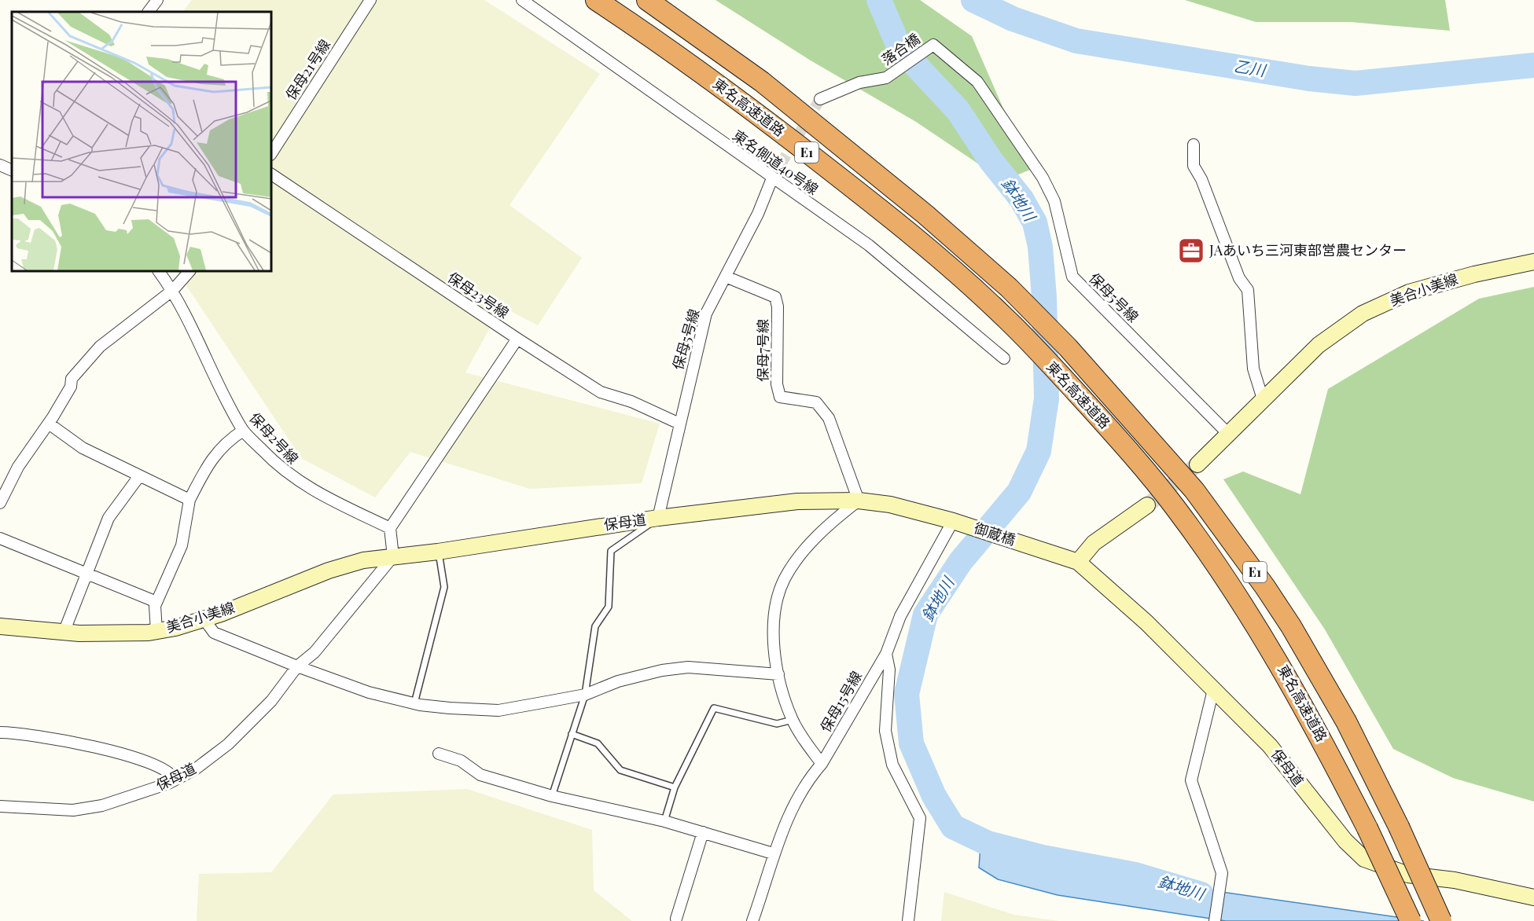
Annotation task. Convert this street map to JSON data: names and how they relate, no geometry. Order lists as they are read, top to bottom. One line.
{"streets":{"highway":["東名高速道路","E1"],"street":["落合橋","保母21号線","東名側道40号線","美合小美線","保母23号線","保母5号線","保母7号線","保母2号線","保母道","御蔵橋","保母15号線"]},"crossings":[["落合橋","保母5号線"],["東名側道40号線","保母5号線"],["美合小美線","保母5号線"],["美合小美線","保母道"],["保母23号線","保母5号線"],["保母5号線","保母7号線"],["保母5号線","保母道"],["保母7号線","保母道"],["保母道","御蔵橋"],["保母道","保母15号線"],["御蔵橋","保母15号線"]],"water":["乙川","鉢地川"],"places":{"office":["JAあいち三河東部営農センター"]}}
